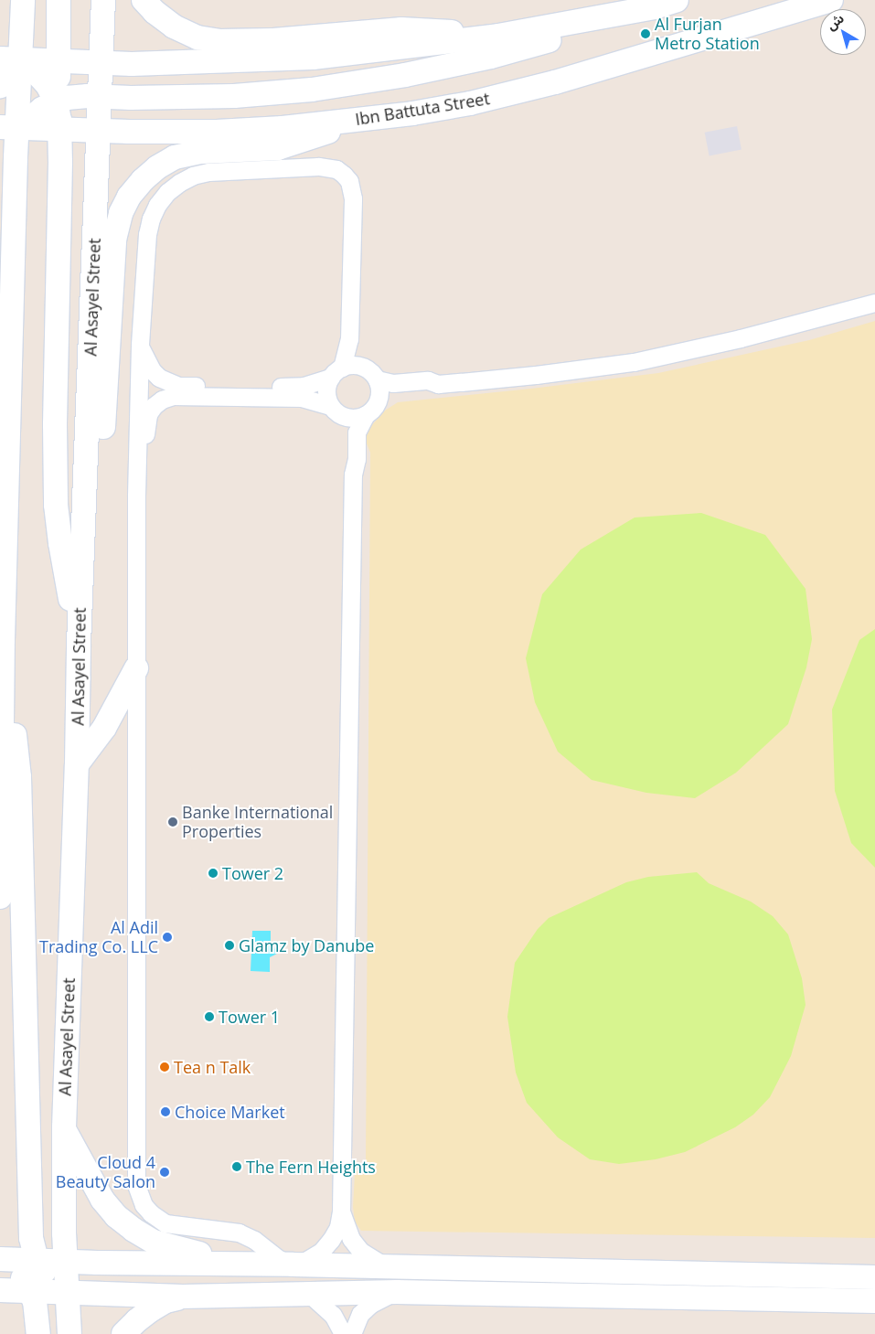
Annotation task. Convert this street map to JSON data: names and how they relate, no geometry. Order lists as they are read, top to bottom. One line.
{"streets":{"main road":["Ibn Battuta Street","Al Asayel Street"]},"crossings":[["Ibn Battuta Street","Al Asayel Street"]],"places":["Al Furjan Metro Station","Banke International Properties","Tower 2","Al Adil Trading Co. LLC","Glamz by Danube","Tower 1","Tea n Talk","Choice Market","The Fern Heights","Cloud 4 Beauty Salon"],"north":"top left"}
